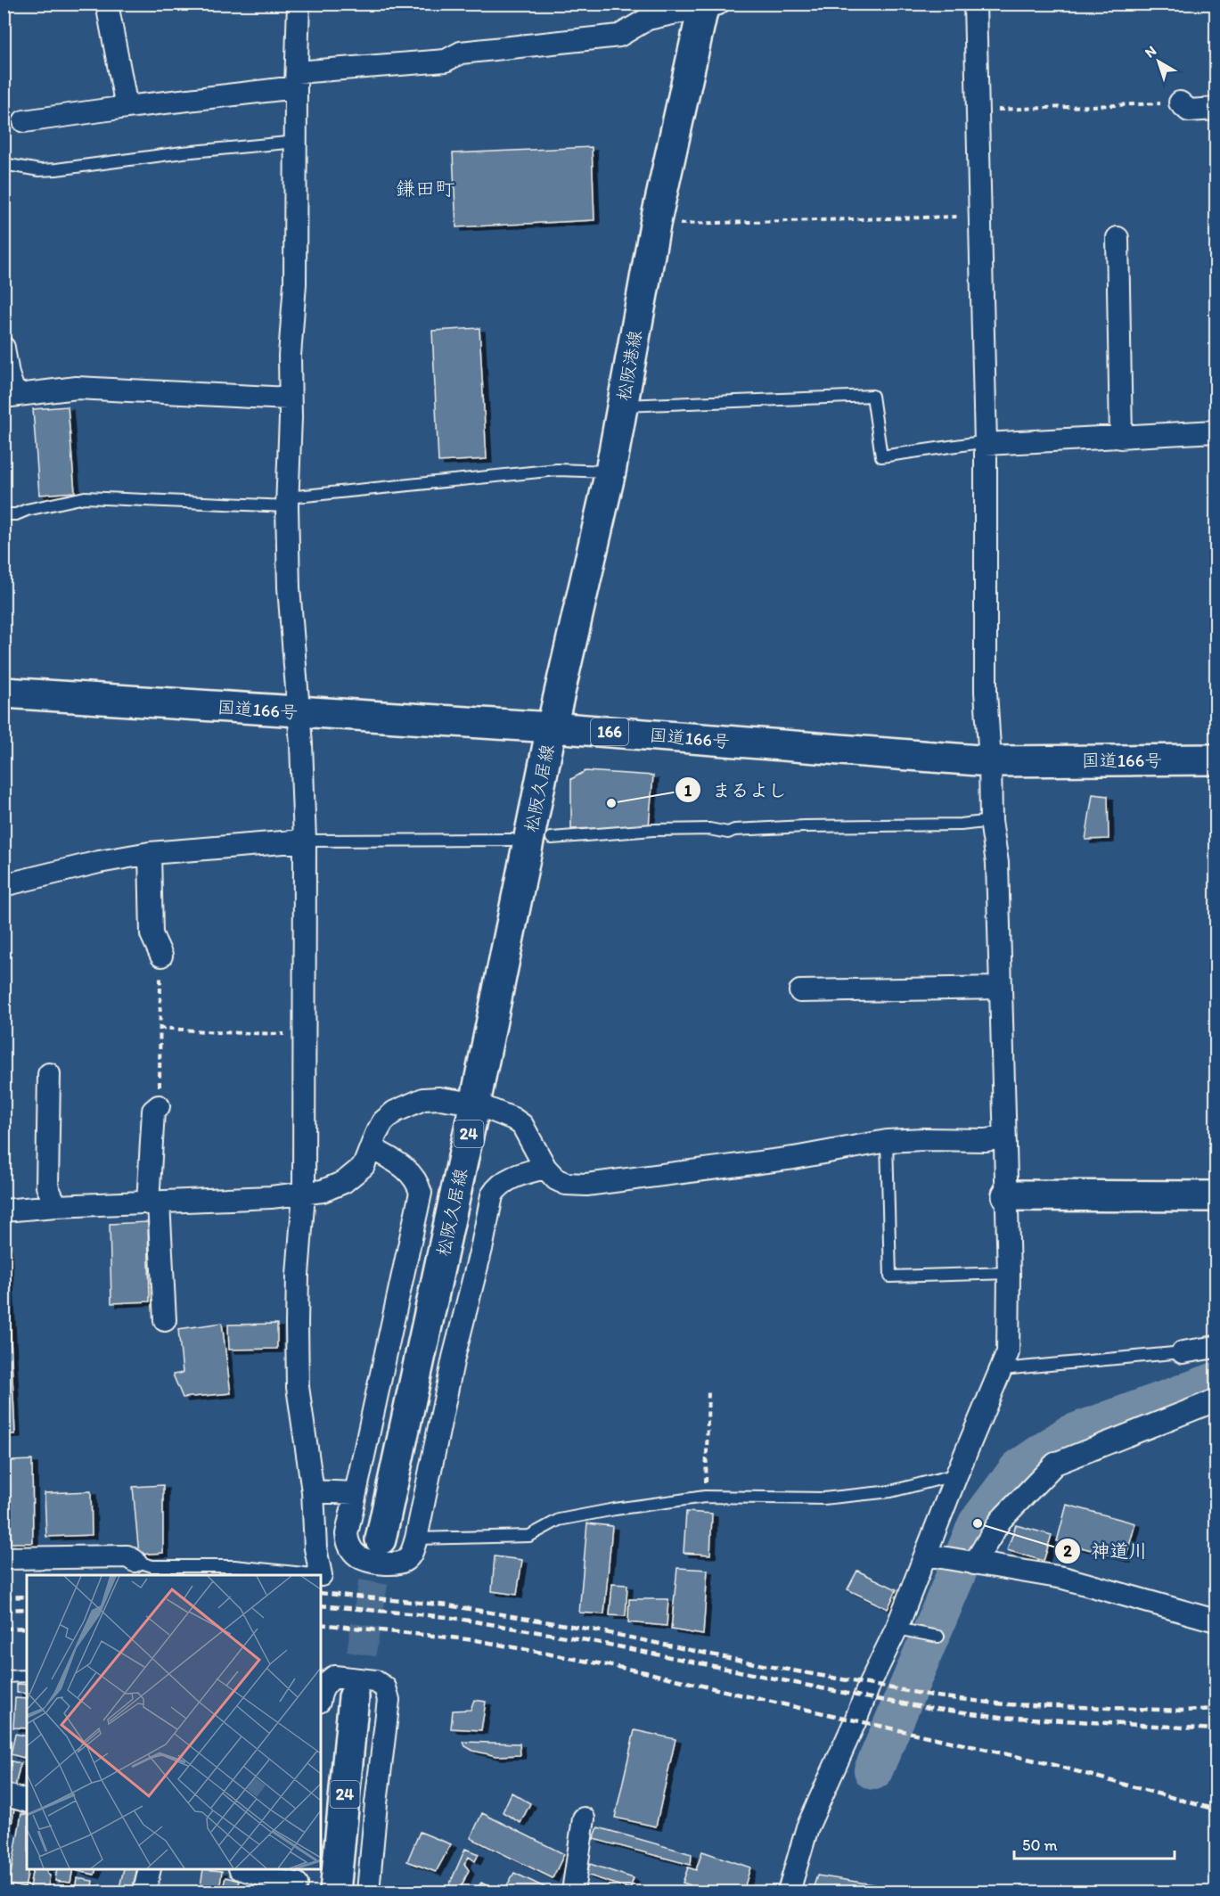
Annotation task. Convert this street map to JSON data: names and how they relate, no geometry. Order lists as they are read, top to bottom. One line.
{"streets":{"main road":["松阪港線","国道166号","166","松阪久居線","24"]},"crossings":[["松阪港線","国道166号"],["松阪港線","松阪久居線"],["国道166号","松阪久居線"]],"districts":["鎌田町"],"places":["まるよし","神道川"],"scale_bar":"50 m","north":"top left"}
